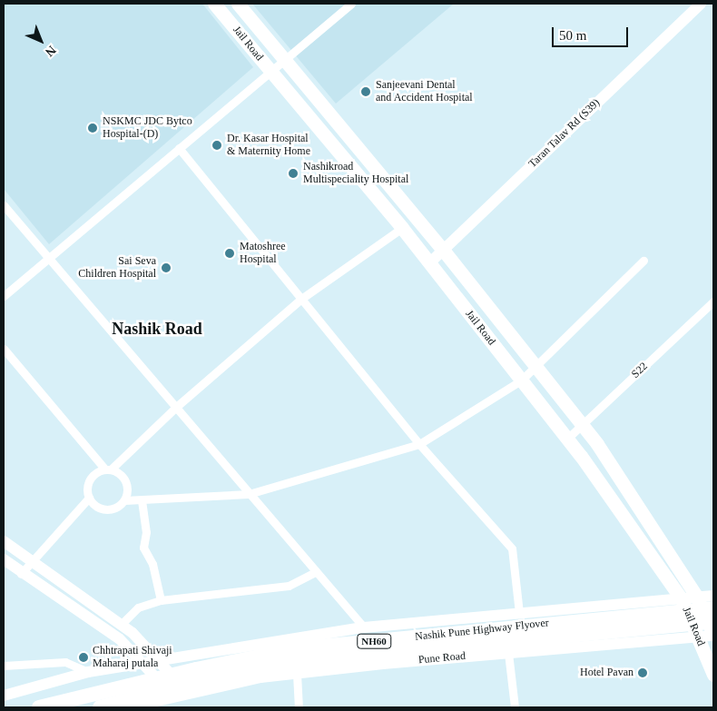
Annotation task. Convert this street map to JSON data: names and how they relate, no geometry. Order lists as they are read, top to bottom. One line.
{"streets":{"highway":["Nashik Pune Highway Flyover","NH60"],"main road":["Jail Road","Taran Talav Rd (S39)","Pune Road"],"street":["S22"]},"crossings":[["Jail Road","Taran Talav Rd (S39)"],["Jail Road","S22"],["Jail Road","Pune Road"]],"districts":["Nashik Road"],"places":["Sanjeevani Dental and Accident Hospital","NSKMC JDC Bytco Hospital-(D)","Dr. Kasar Hospital & Maternity Home","Nashikroad Multispeciality Hospital","Matoshree Hospital","Sai Seva Children Hospital","Chhtrapati Shivaji Maharaj putala","Hotel Pavan"],"scale_bar":"50 m","north":"bottom right"}
